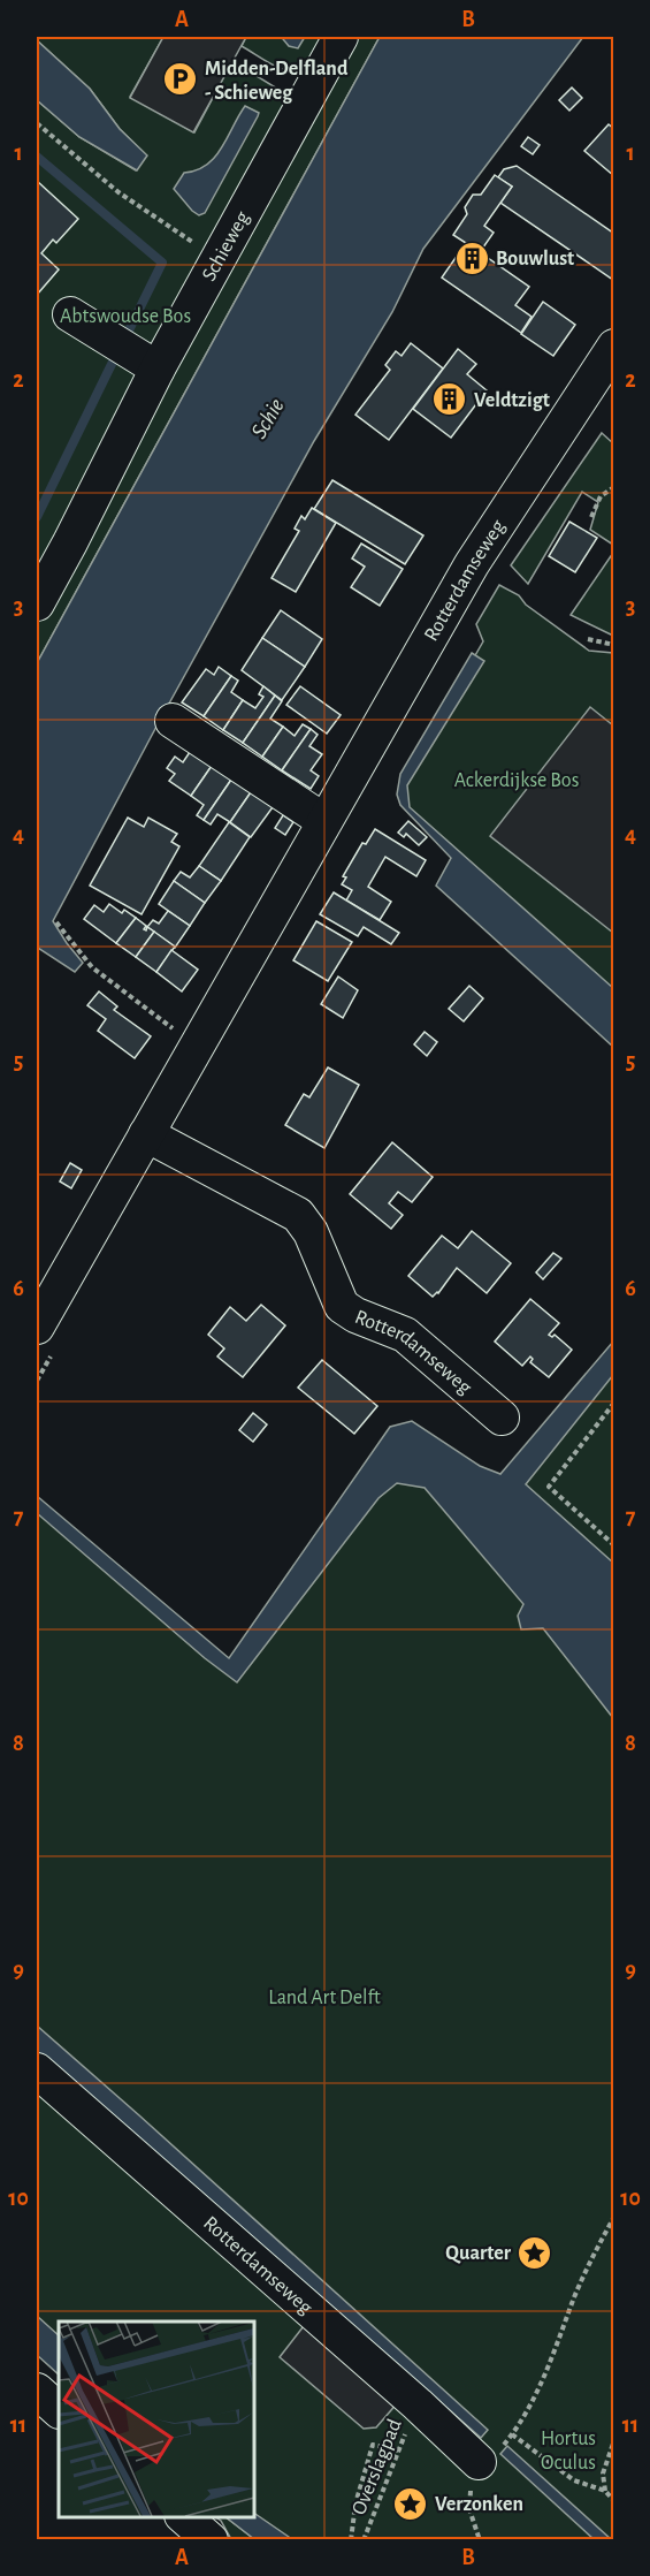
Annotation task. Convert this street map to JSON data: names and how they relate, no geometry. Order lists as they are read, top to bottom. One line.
{"streets":{"street":["Schieweg","Rotterdamseweg"],"path":["Overslagpad"]},"crossings":[["Rotterdamseweg","Overslagpad"]],"water":["Schie"],"parks":["Abtswoudse Bos","Ackerdijkse Bos","Land Art Delft","Hortus Oculus"],"places":{"parking":["Midden-Delfland - Schieweg"],"building":["Bouwlust","Veldtzigt"],"place":["Quarter","Verzonken"]},"grid":{"columns":["A","B"],"rows":["1","2","3","4","5","6","7","8","9","10","11"]}}
